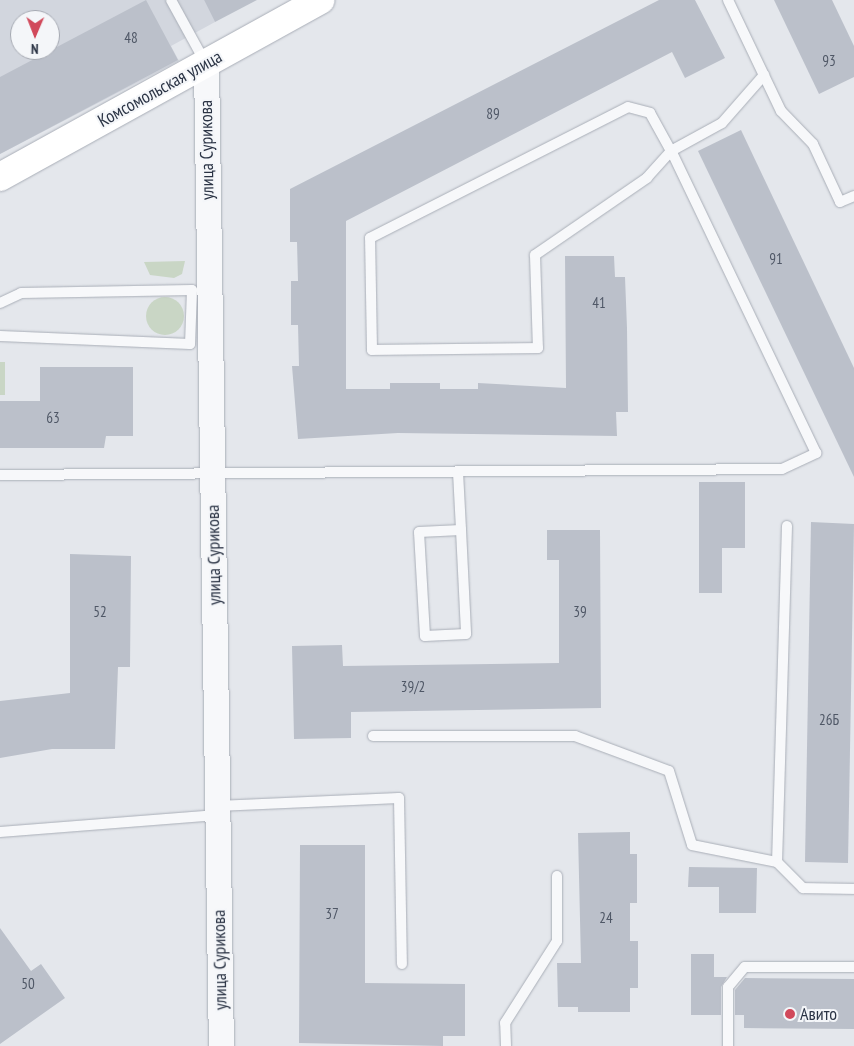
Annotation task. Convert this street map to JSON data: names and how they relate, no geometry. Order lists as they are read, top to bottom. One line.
{"streets":{"main road":["Комсомольская улица"],"street":["улица Сурикова"]},"crossings":[["Комсомольская улица","улица Сурикова"]],"places":["Авито"],"house_numbers":["48","93","89","91","41","63","52","39","39/2","26Б","37","24","50"],"north":"bottom"}
